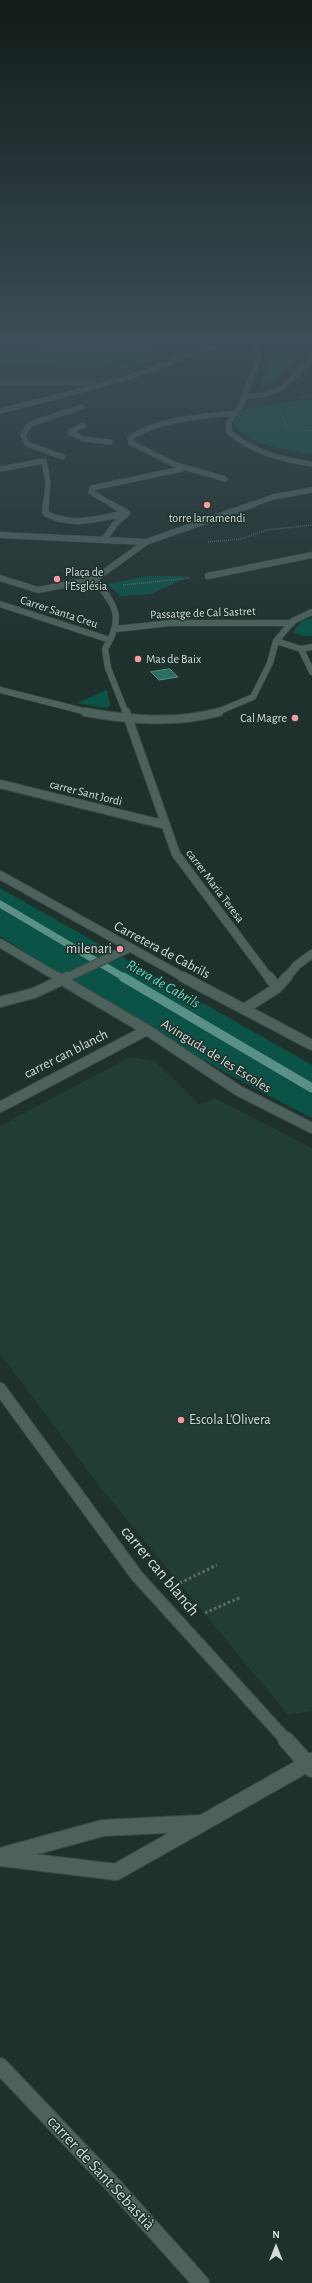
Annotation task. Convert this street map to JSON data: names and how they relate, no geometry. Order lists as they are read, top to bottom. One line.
{"streets":{"street":["Carrer Santa Creu","Passatge de Cal Sastret","carrer Sant Jordi","carrer Maria Teresa","Carretera de Cabrils","carrer can blanch","Avinguda de les Escoles","carrer de Sant Sebastià"]},"crossings":[["carrer Sant Jordi","carrer Maria Teresa"],["carrer can blanch","Avinguda de les Escoles"]],"water":["Riera de Cabrils"],"places":["torre larramendi","Plaça de l'Església","Mas de Baix","Cal Magre","milenari","Escola L'Olivera"],"north":"top"}
